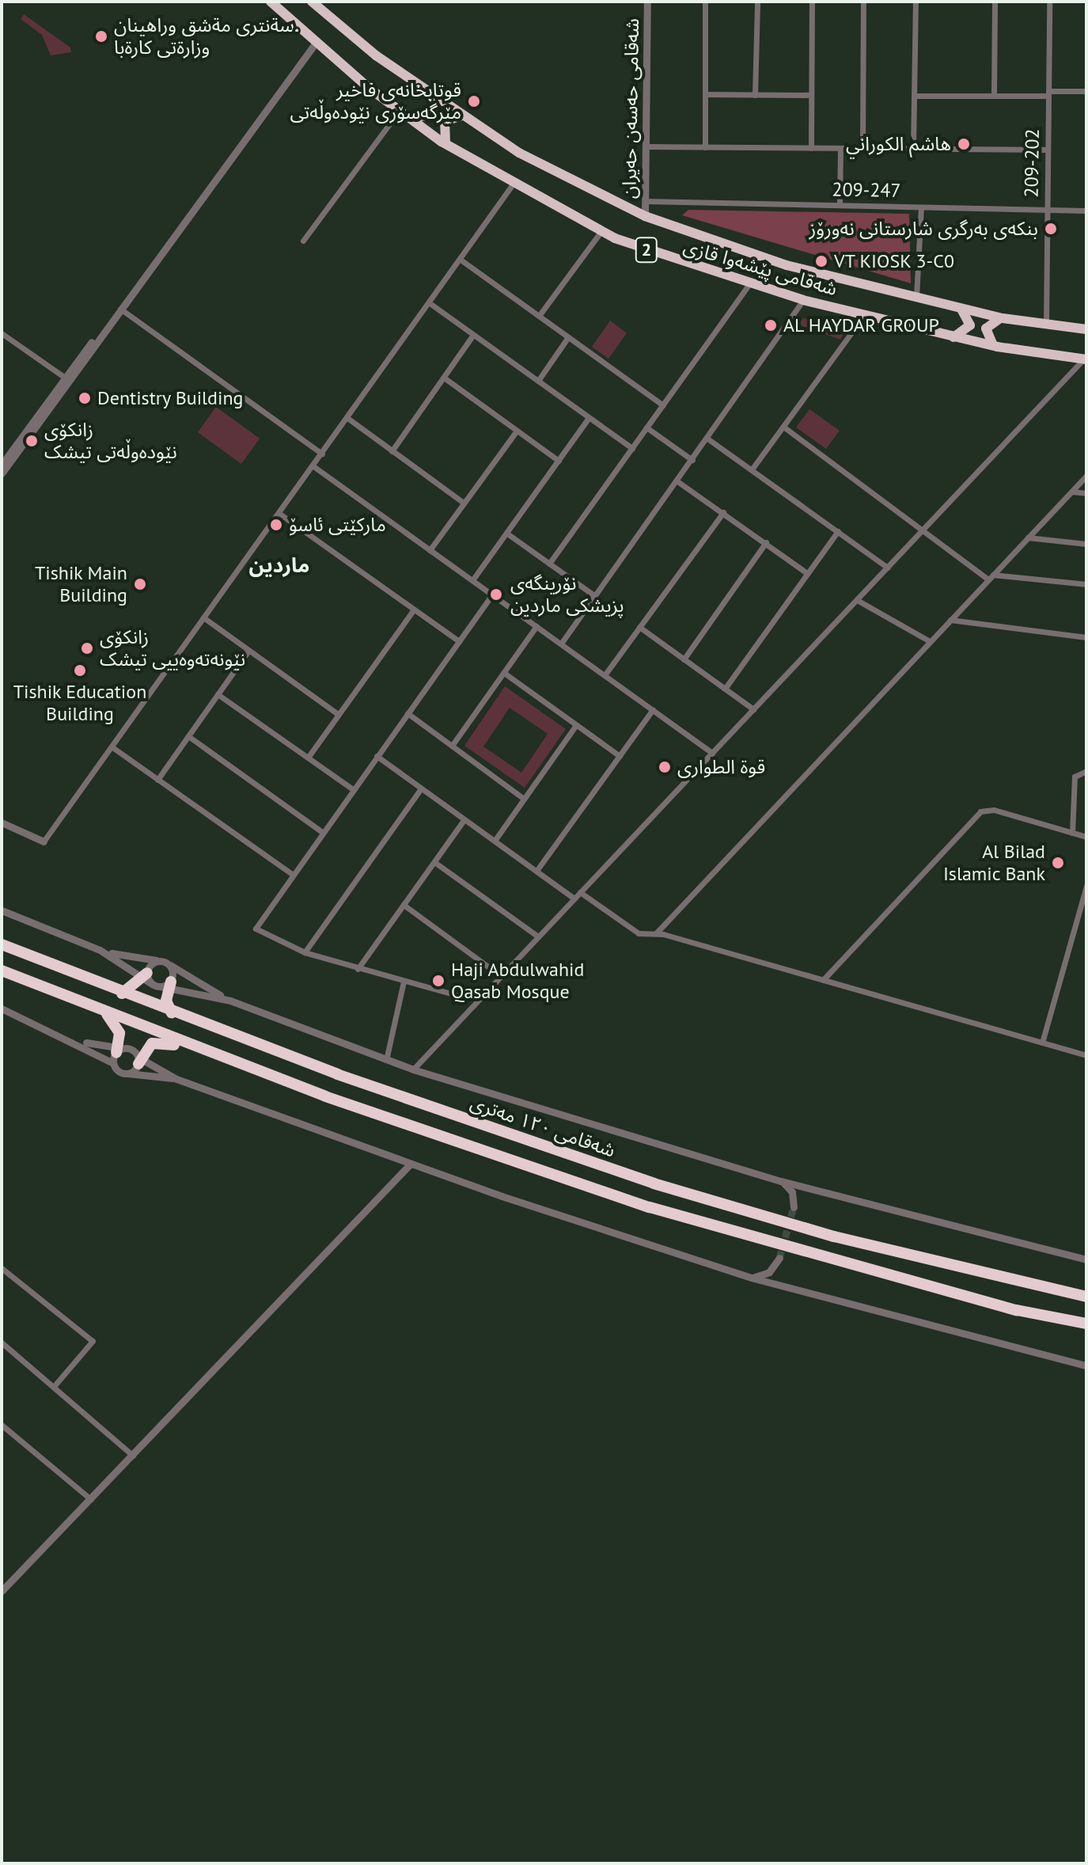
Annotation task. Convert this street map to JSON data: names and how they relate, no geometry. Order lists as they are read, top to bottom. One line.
{"streets":{"highway":["2","شەقامی پێشەوا قازی","شەقامی ١٢٠ مەتری"],"street":["شەقامی حەسەن حەیران","209-202","209-247"]},"crossings":[["شەقامی حەسەن حەیران","209-247"],["شەقامی حەسەن حەیران","شەقامی پێشەوا قازی"],["209-202","209-247"],["209-202","شەقامی پێشەوا قازی"]],"districts":["ماردین"],"places":["سةنترى مةشق وراهينان. وزارةتى كارةبا","قوتابخانەی فاخیر مێرگەسۆری نێودەوڵەتی","هاشم الكوراني","بنکەی بەرگری شارستانی نەورۆز","VT KIOSK 3-C0","AL HAYDAR GROUP","Dentistry Building","زانکۆی نێودەوڵەتی تیشک","مارکێتی ئاسۆ","Tishik Main Building","نۆرینگەی پزیشکی ماردین","زانکۆی نێونەتەوەییی تیشک","Tishik Education Building","قوة الطواری","Al Bilad Islamic Bank","Haji Abdulwahid Qasab Mosque"]}
